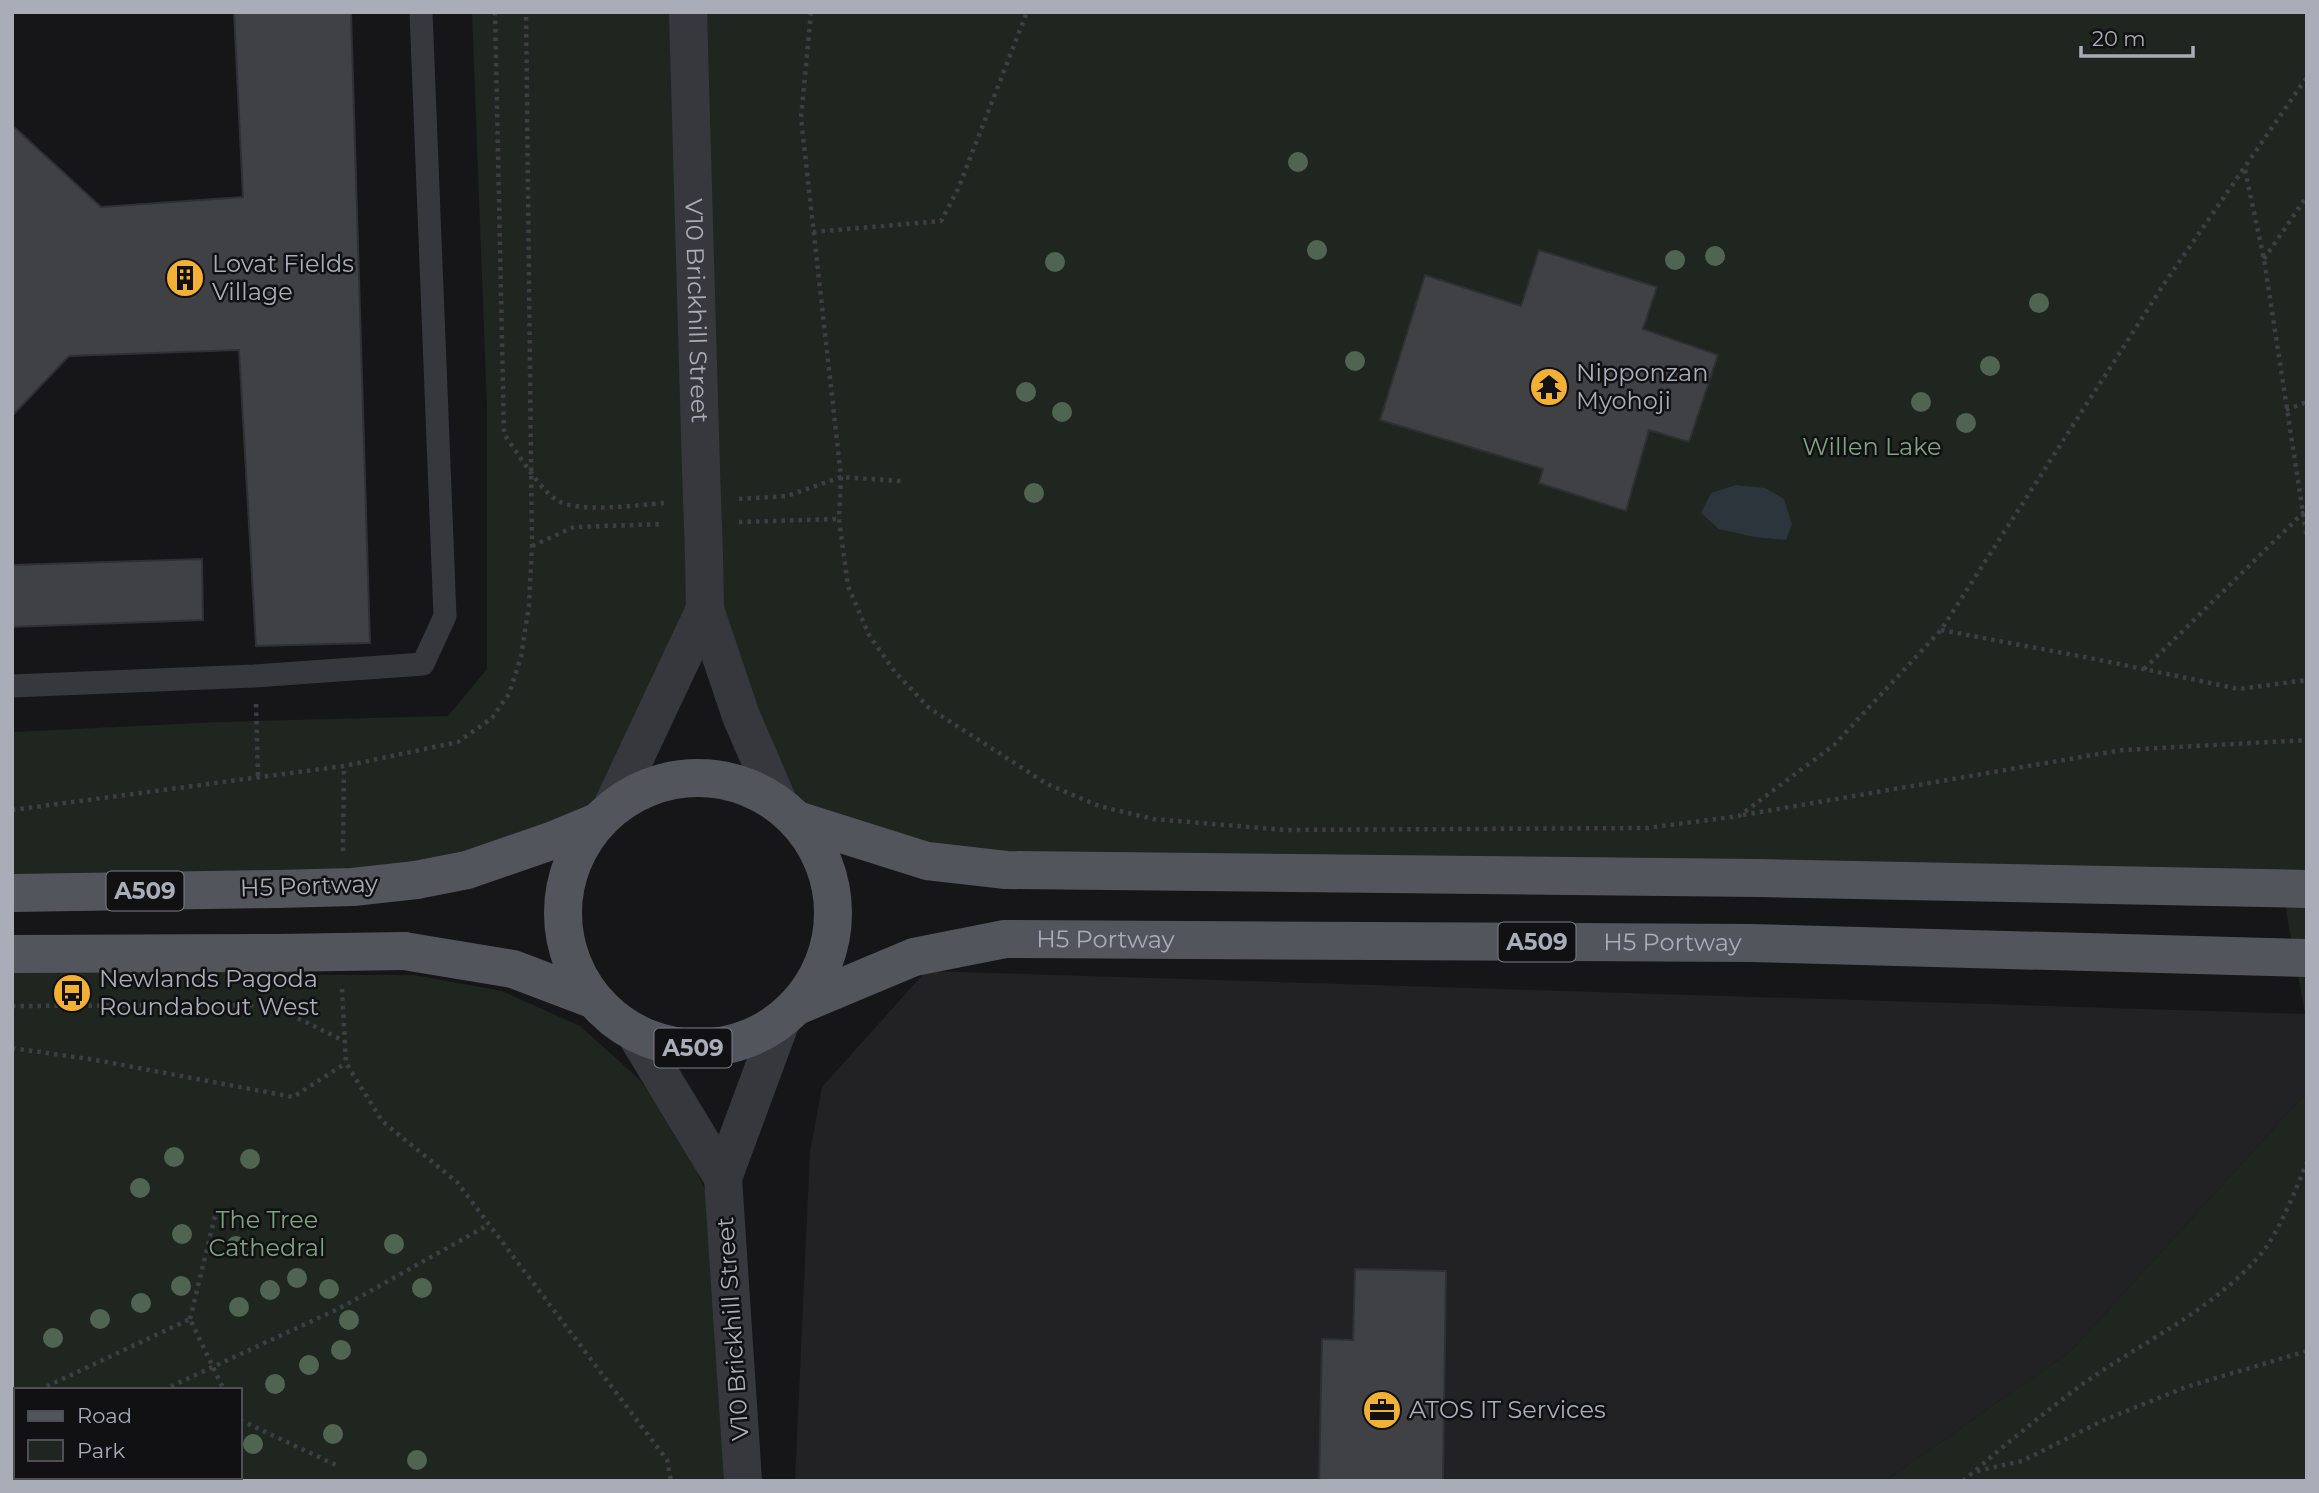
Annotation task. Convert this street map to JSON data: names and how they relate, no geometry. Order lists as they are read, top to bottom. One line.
{"streets":{"main road":["H5 Portway","A509"],"street":["V10 Brickhill Street"]},"crossings":[["V10 Brickhill Street","H5 Portway"],["V10 Brickhill Street","A509"],["H5 Portway","A509"]],"parks":["Willen Lake","The Tree Cathedral"],"places":{"building":["Lovat Fields Village"],"temple":["Nipponzan Myohoji"],"bus stop":["Newlands Pagoda Roundabout West"],"office":["ATOS IT Services"]},"legend":["Road","Park"],"scale_bar":"20 m"}
